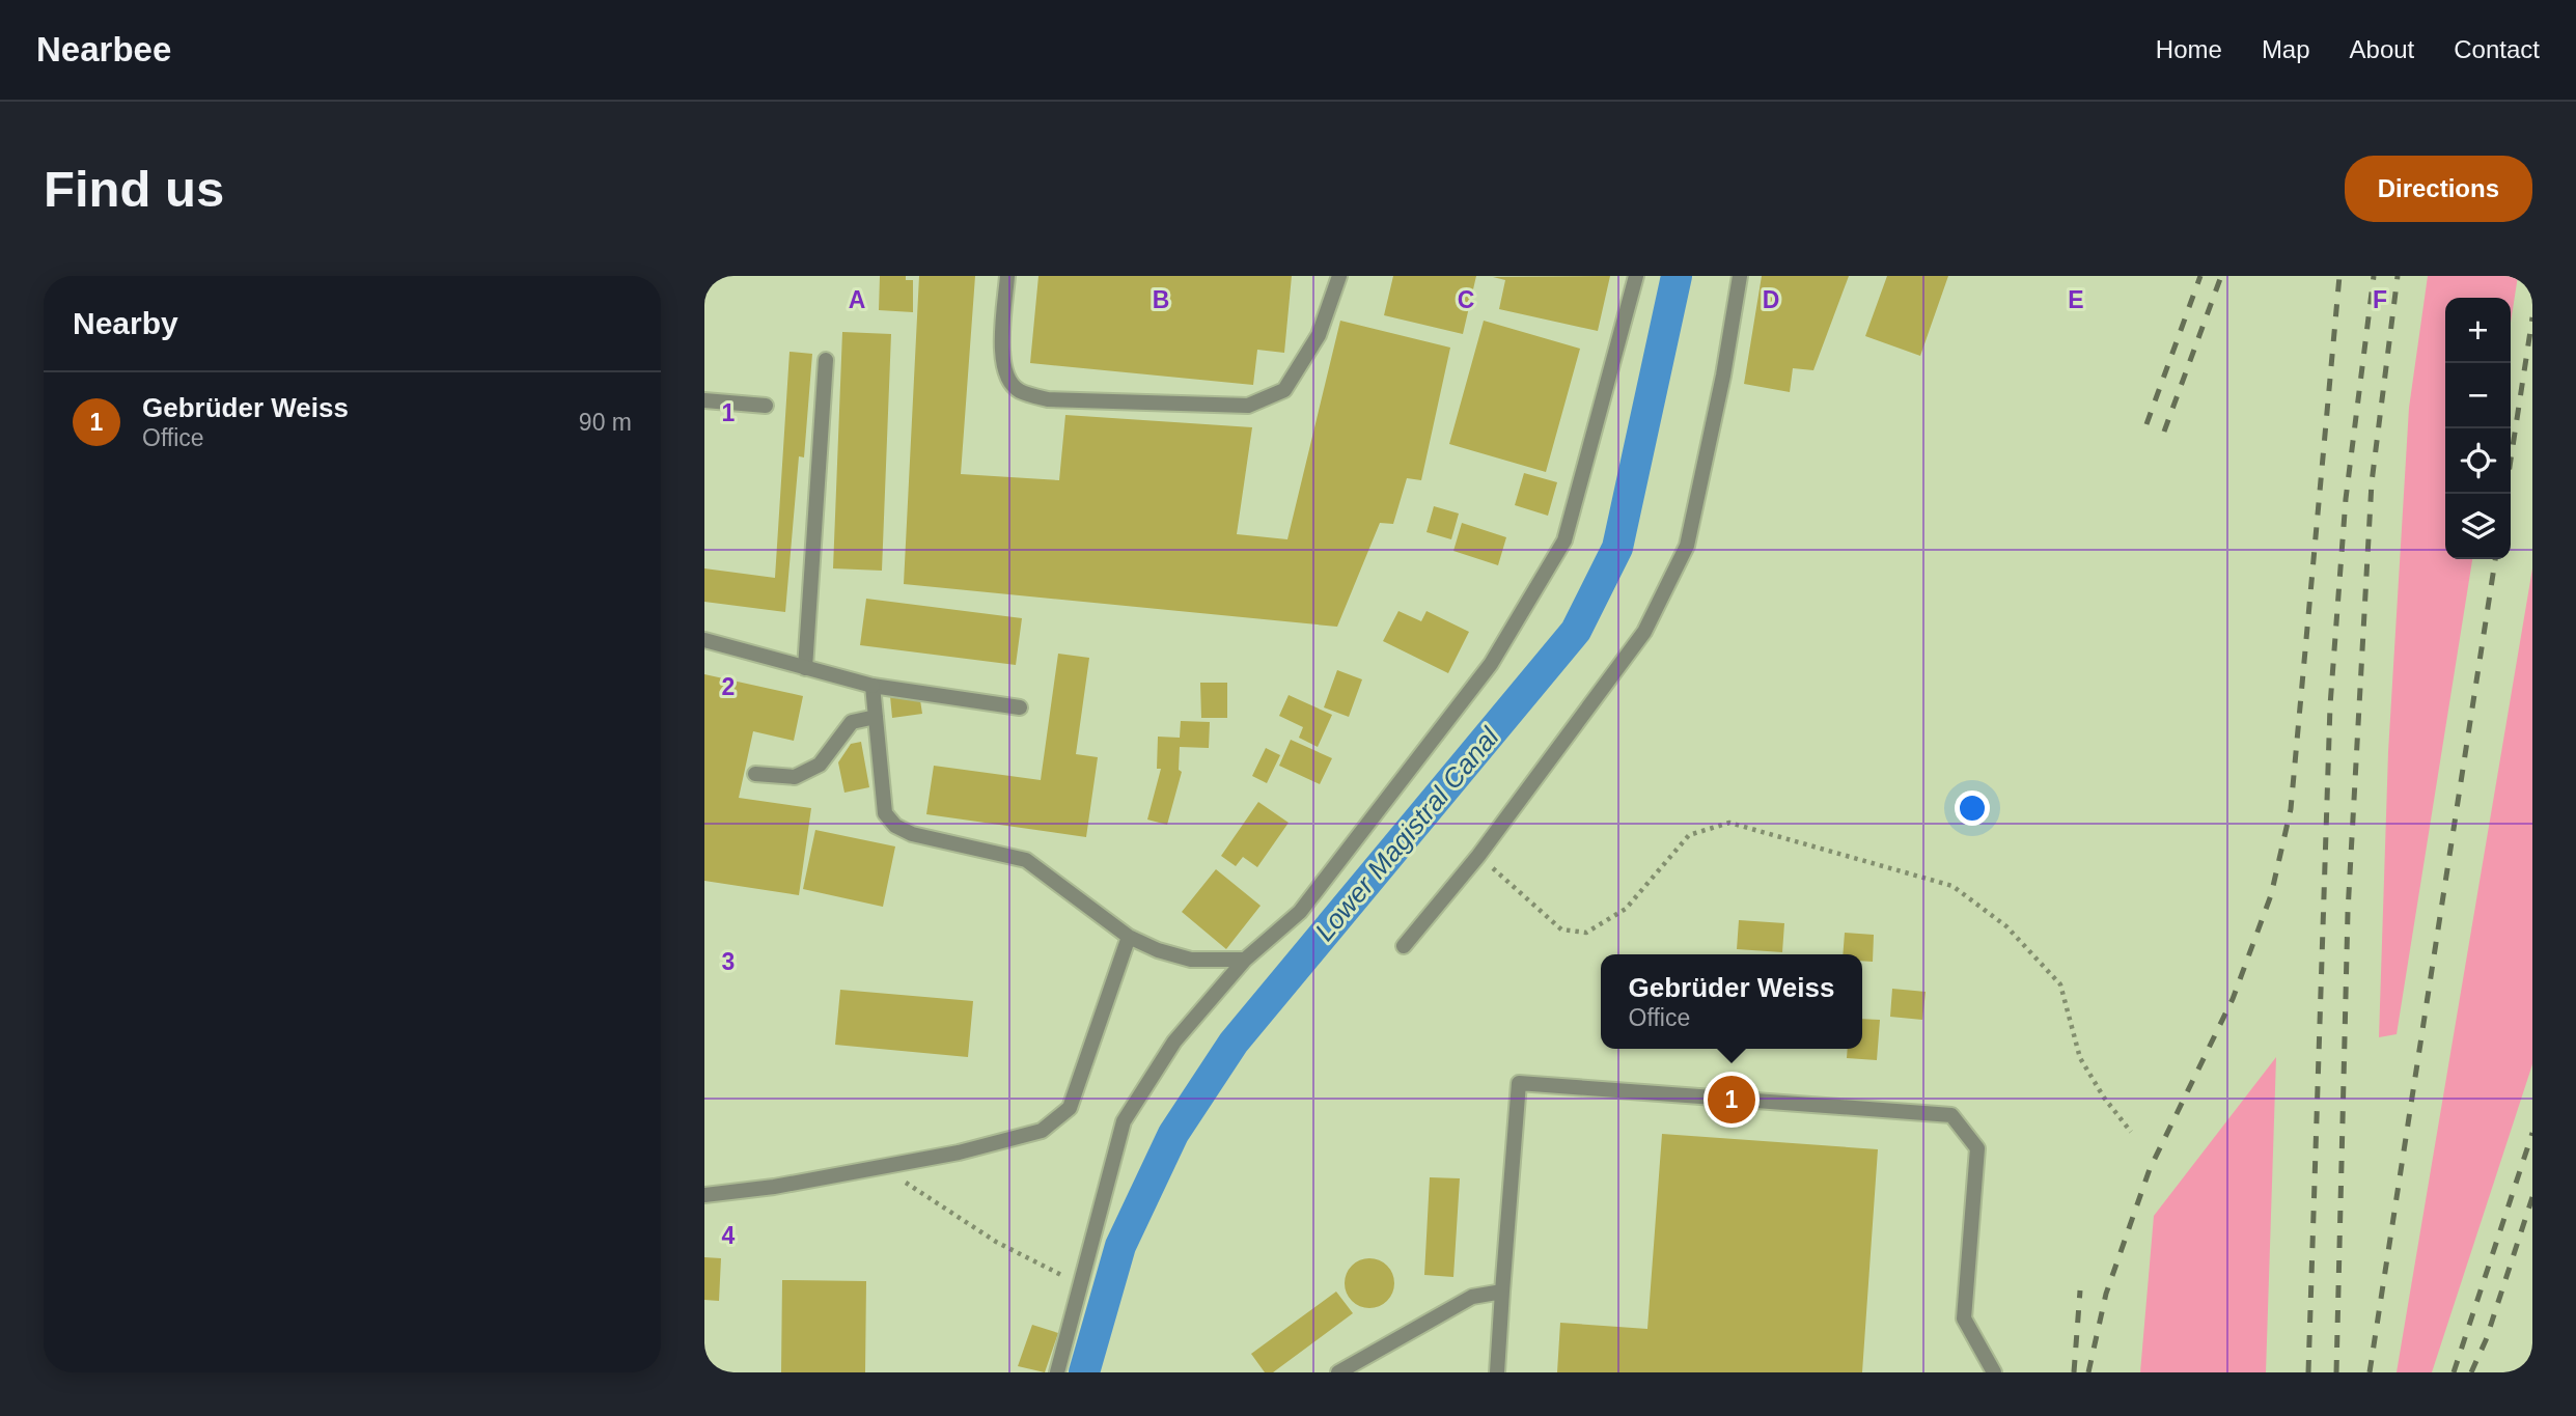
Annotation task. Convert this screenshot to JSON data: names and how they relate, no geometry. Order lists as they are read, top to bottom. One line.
{"water":["Lower Magistral Canal"],"page":{"header":"Nearbee","nav":["Home","Map","About","Contact"],"buttons":"Directions","title":"Find us","heading":"Nearby","map_buttons":["+","−"],"list":[{"mark":"1","name":"Gebrüder Weiss","note":"Office","value":"90 m"}],"popup":["Gebrüder Weiss","Office"],"pins":"1"},"grid":{"columns":["A","B","C","D","E","F"],"rows":["1","2","3","4"]}}
